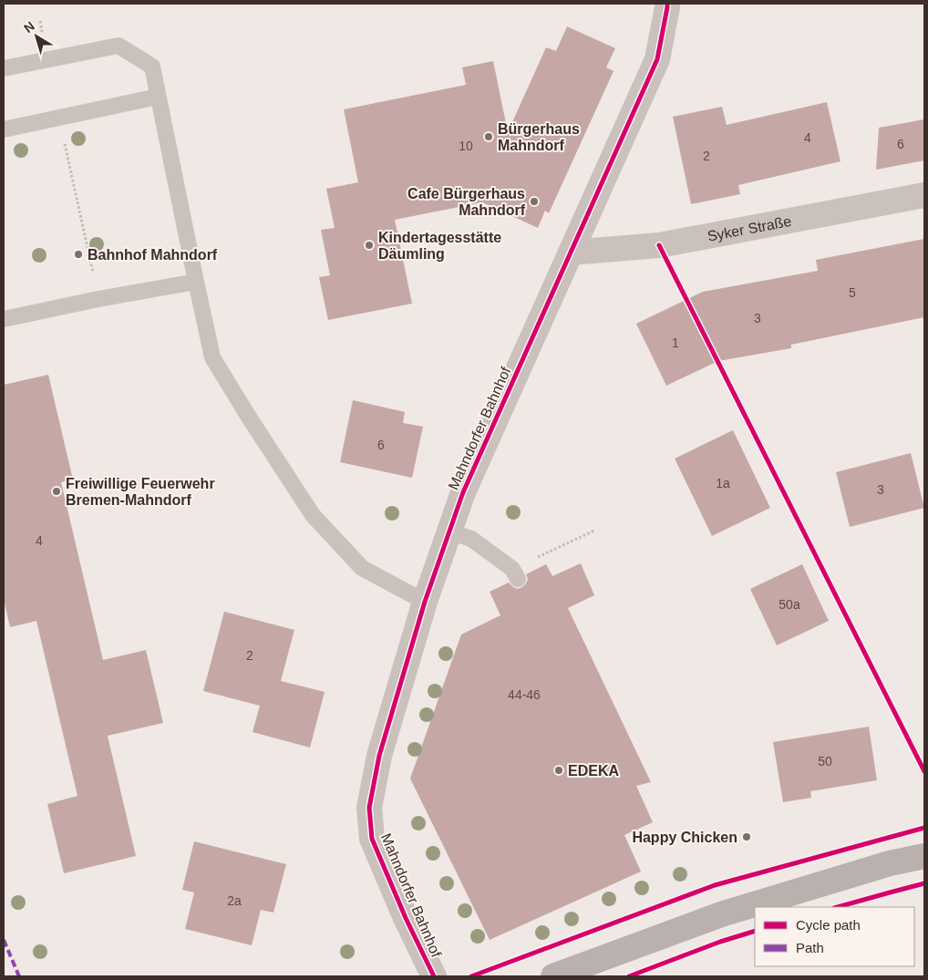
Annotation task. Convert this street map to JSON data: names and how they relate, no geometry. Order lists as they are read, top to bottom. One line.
{"streets":{"street":["Syker Straße","Mahndorfer Bahnhof"]},"crossings":[["Syker Straße","Mahndorfer Bahnhof"]],"places":["Bürgerhaus Mahndorf","Cafe Bürgerhaus Mahndorf","Kindertagesstätte Däumling","Bahnhof Mahndorf","Freiwillige Feuerwehr Bremen-Mahndorf","EDEKA","Happy Chicken"],"house_numbers":["4","6","10","2","5","3","1","6","1a","3","4","50a","2","44-46","50","2a"],"legend":["Cycle path","Path"],"north":"top left"}
